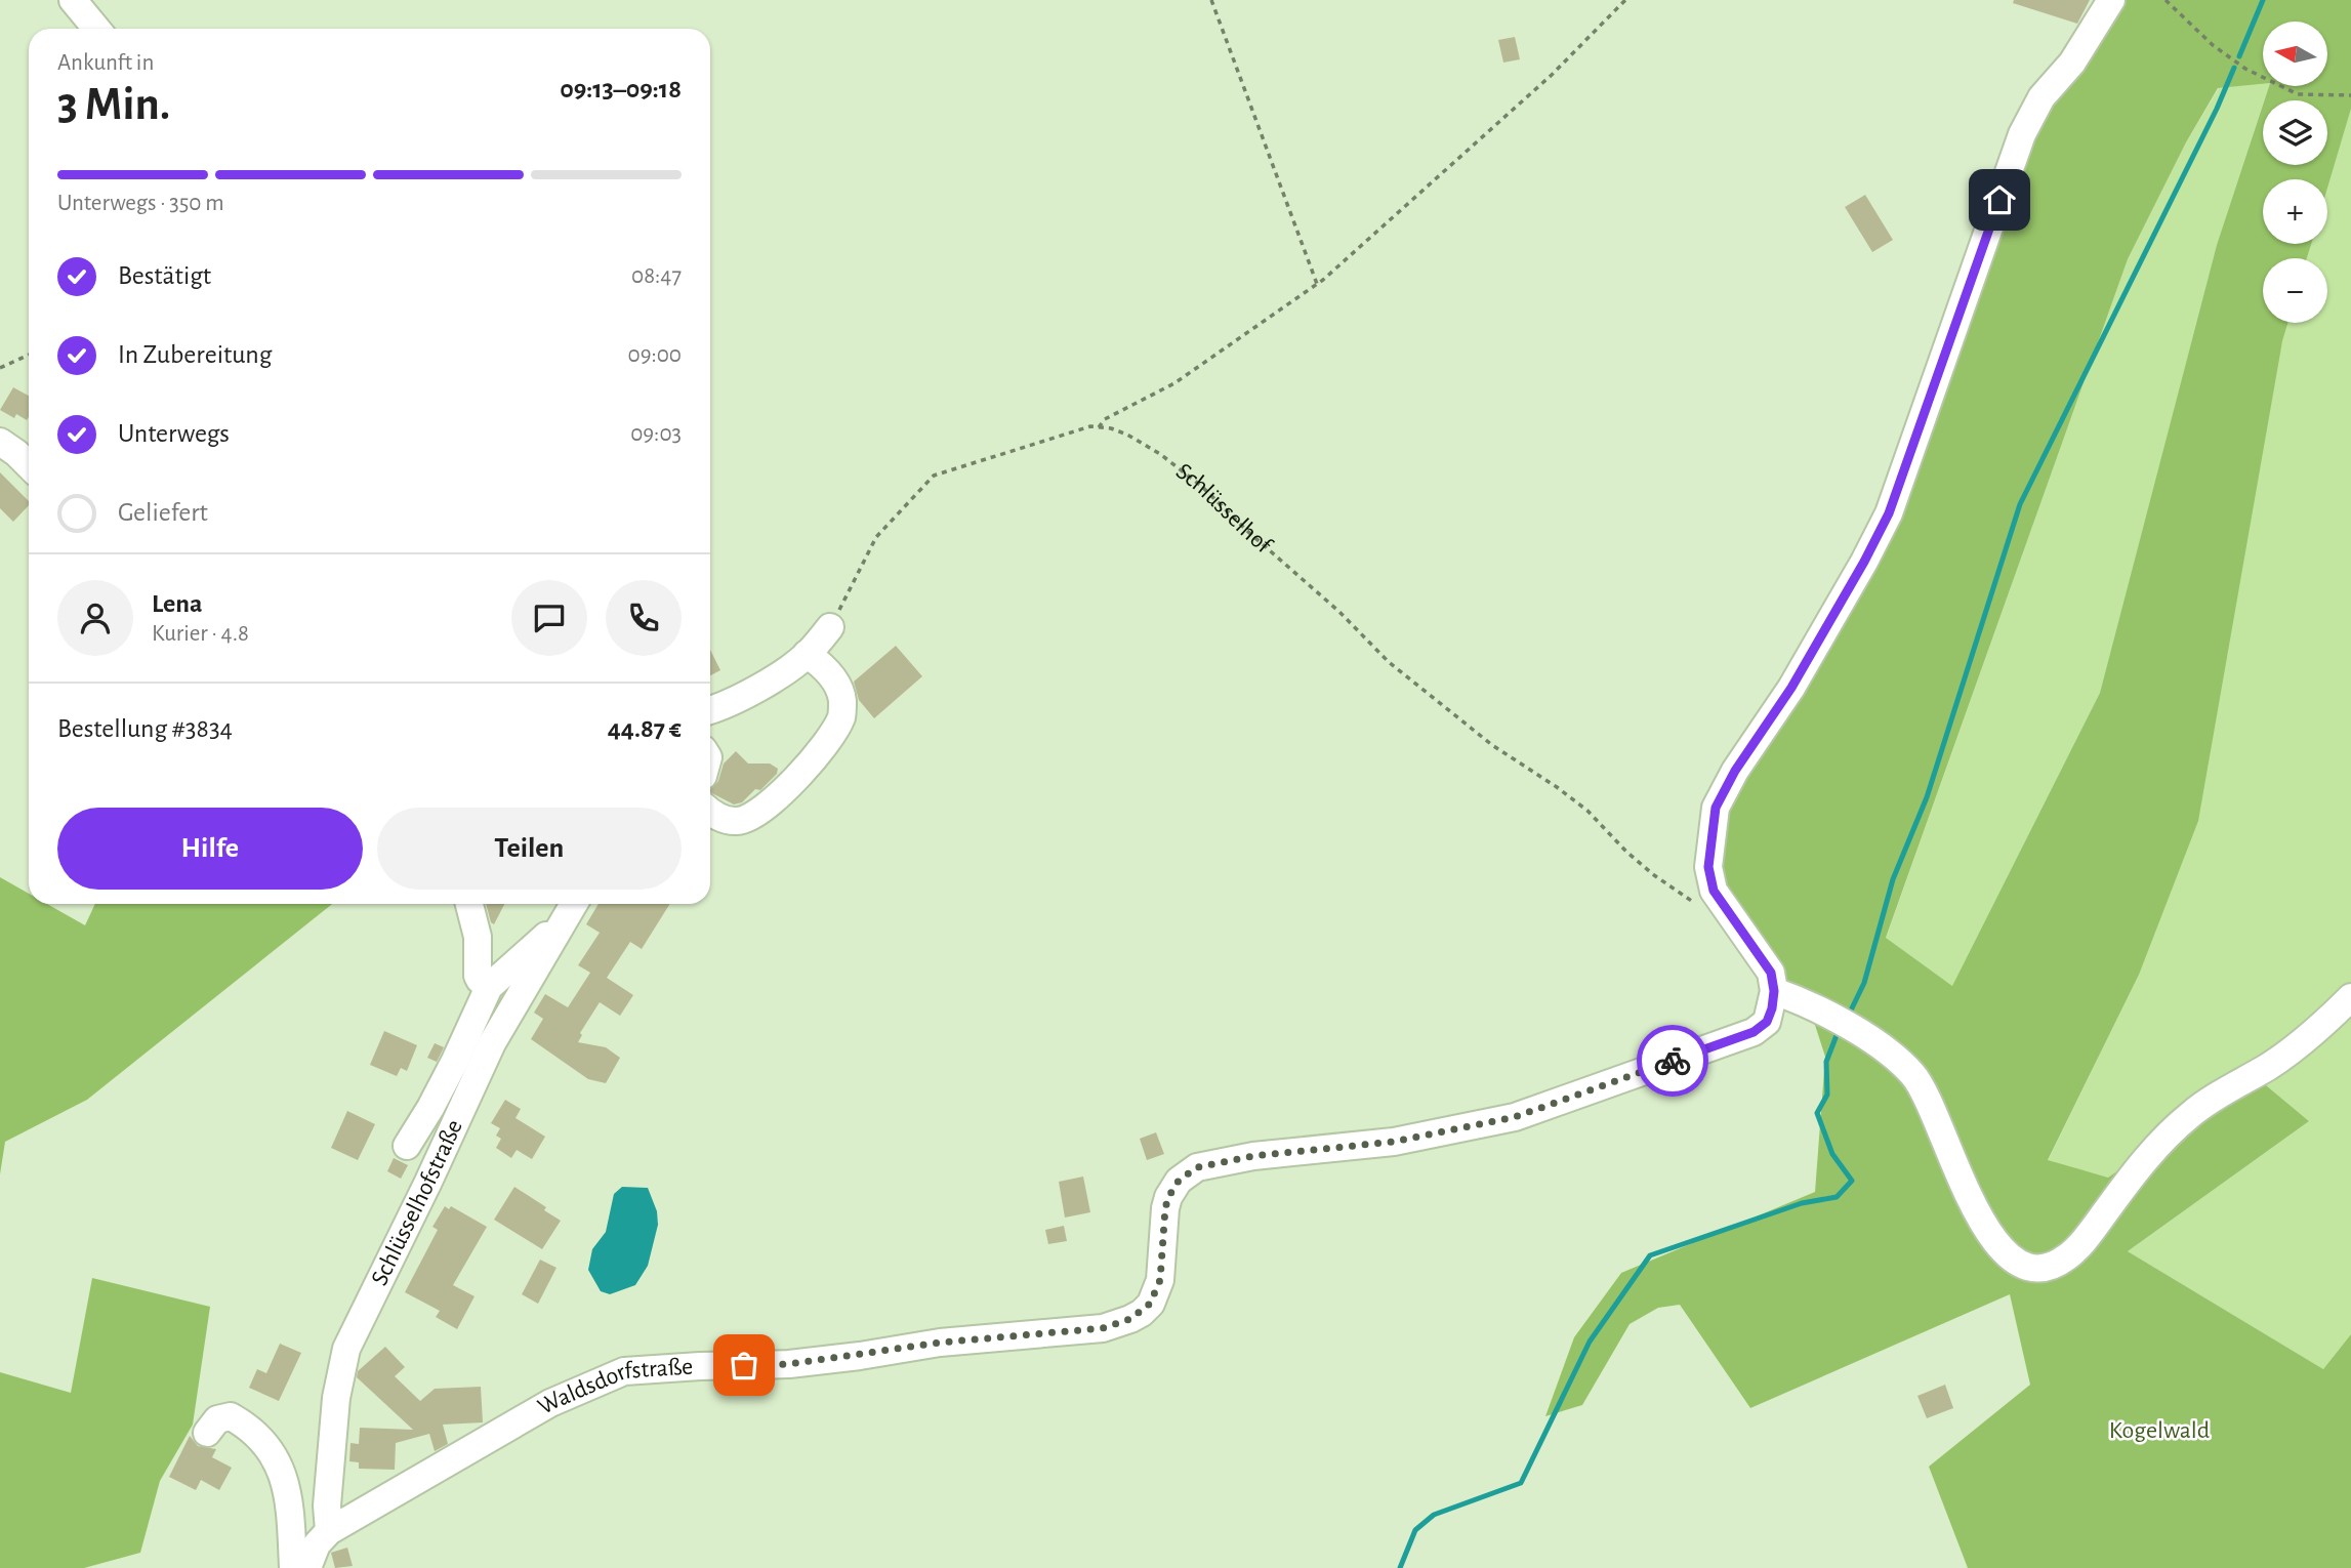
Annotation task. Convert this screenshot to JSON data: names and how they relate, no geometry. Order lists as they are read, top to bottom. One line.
{"streets":{"street":["Schlüsselhofstraße","Waldsdorfstraße"],"path":["Schlüsselhof"]},"crossings":[["Schlüsselhofstraße","Waldsdorfstraße"]],"parks":["Kogelwald"],"north":"left","page":{"map_buttons":["+","−"],"heading":["3 Min.","Ankunft in","09:13–09:18"],"panel":["Lena","Kurier · 4.8","Bestellung #3834","44.87 €"],"bar":"Unterwegs · 350 m","list":[["Bestätigt","08:47"],["In Zubereitung","09:00"],["Unterwegs","09:03"],"Geliefert"],"buttons":["Hilfe","Teilen"]}}
